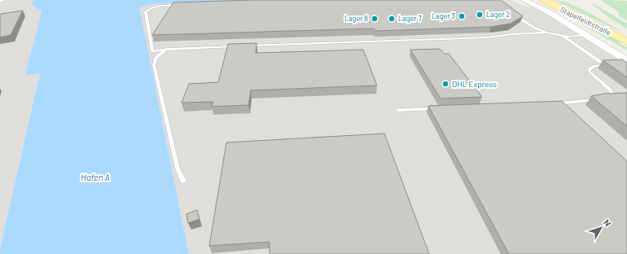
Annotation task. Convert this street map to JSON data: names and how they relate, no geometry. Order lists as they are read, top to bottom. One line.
{"streets":{"main road":["Stapelfeldtstraße"]},"water":["Hafen A"],"places":["Lager 2","Lager 3","Lager 8","Lager 7","DHL Express"],"north":"top right"}
